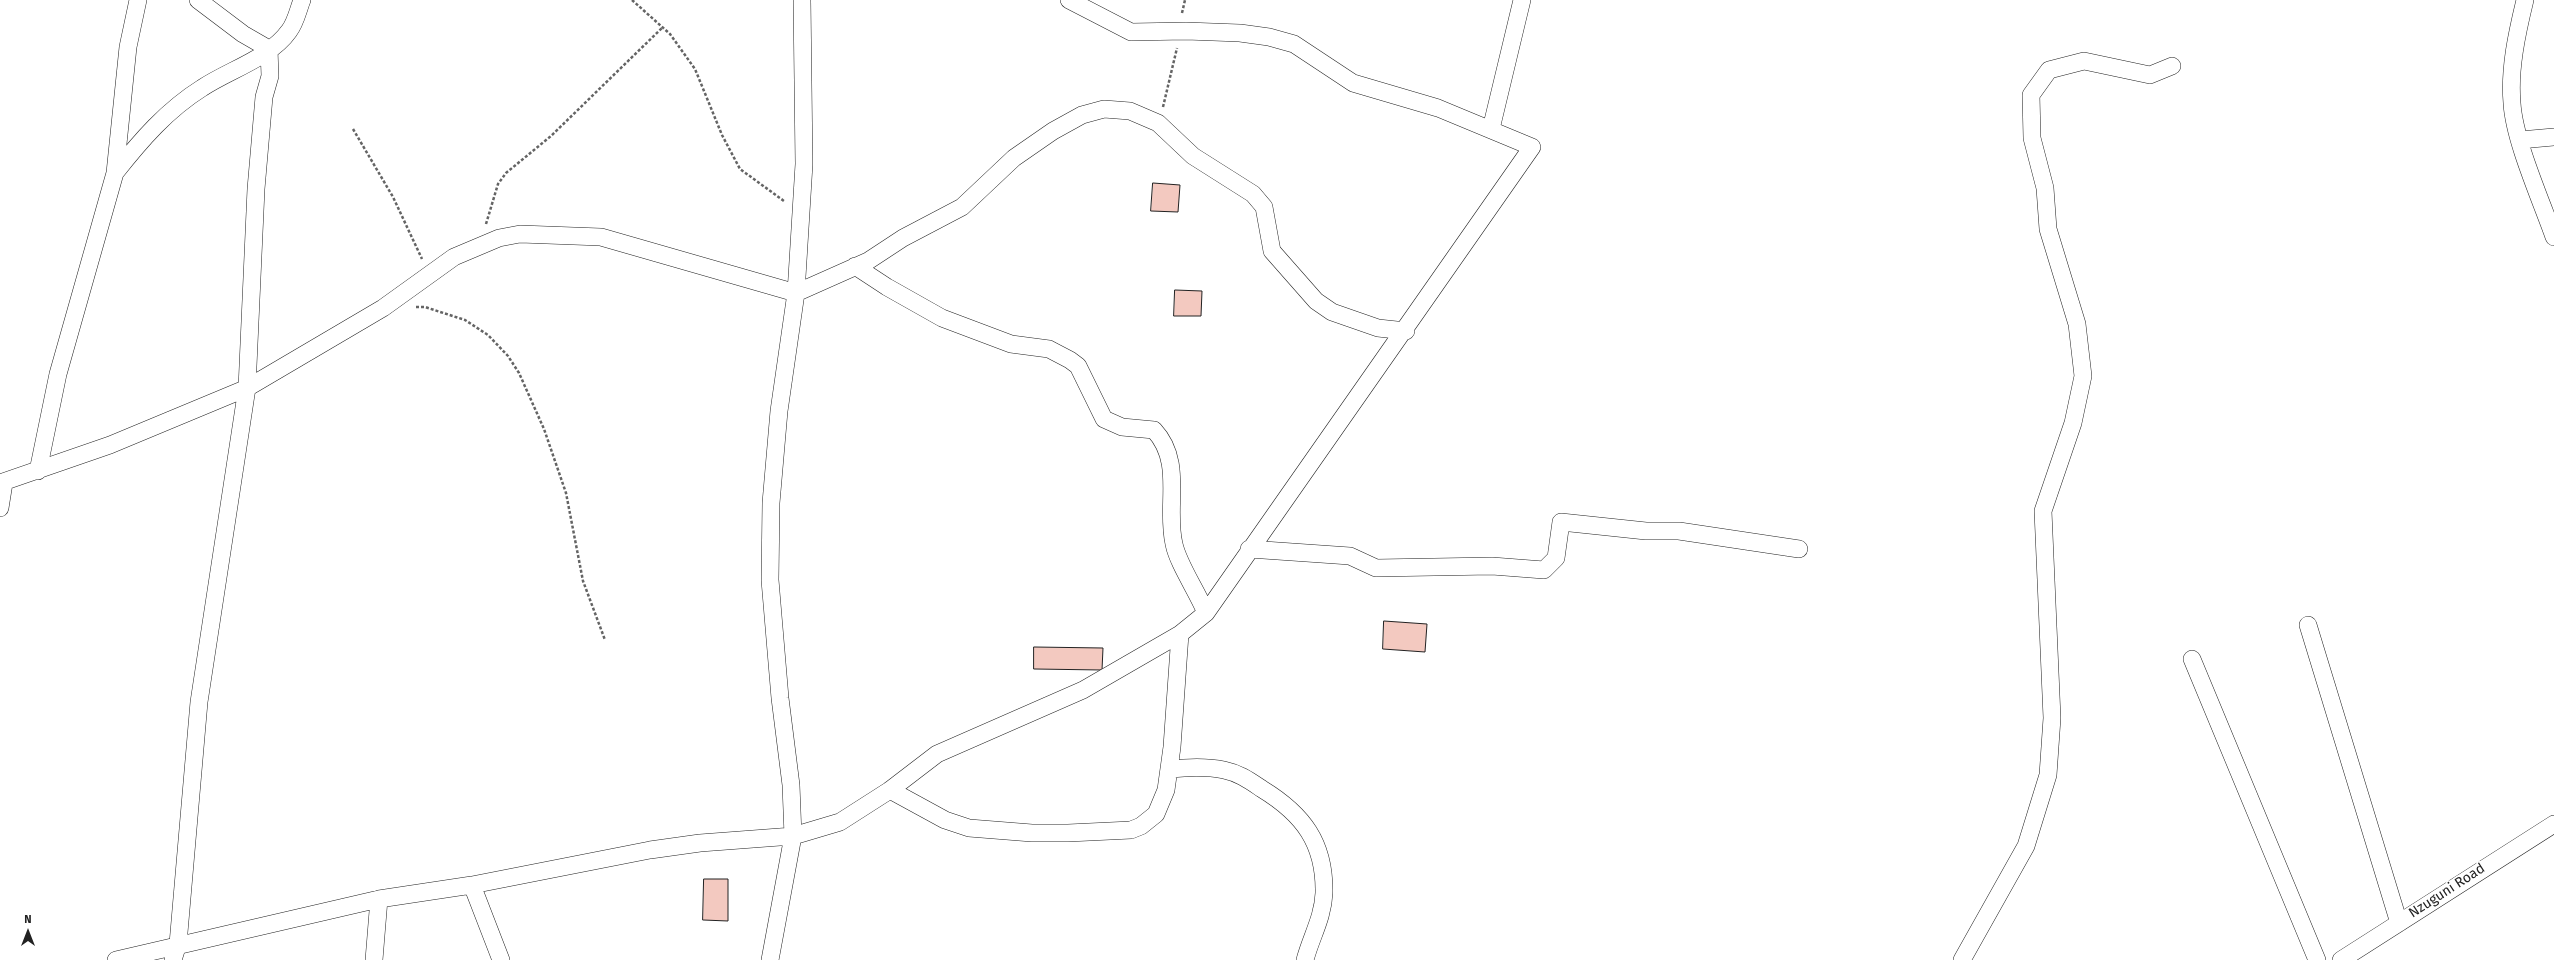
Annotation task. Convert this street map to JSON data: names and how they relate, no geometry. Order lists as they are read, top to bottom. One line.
{"streets":{"street":["Nzuguni Road"]},"north":"top"}
